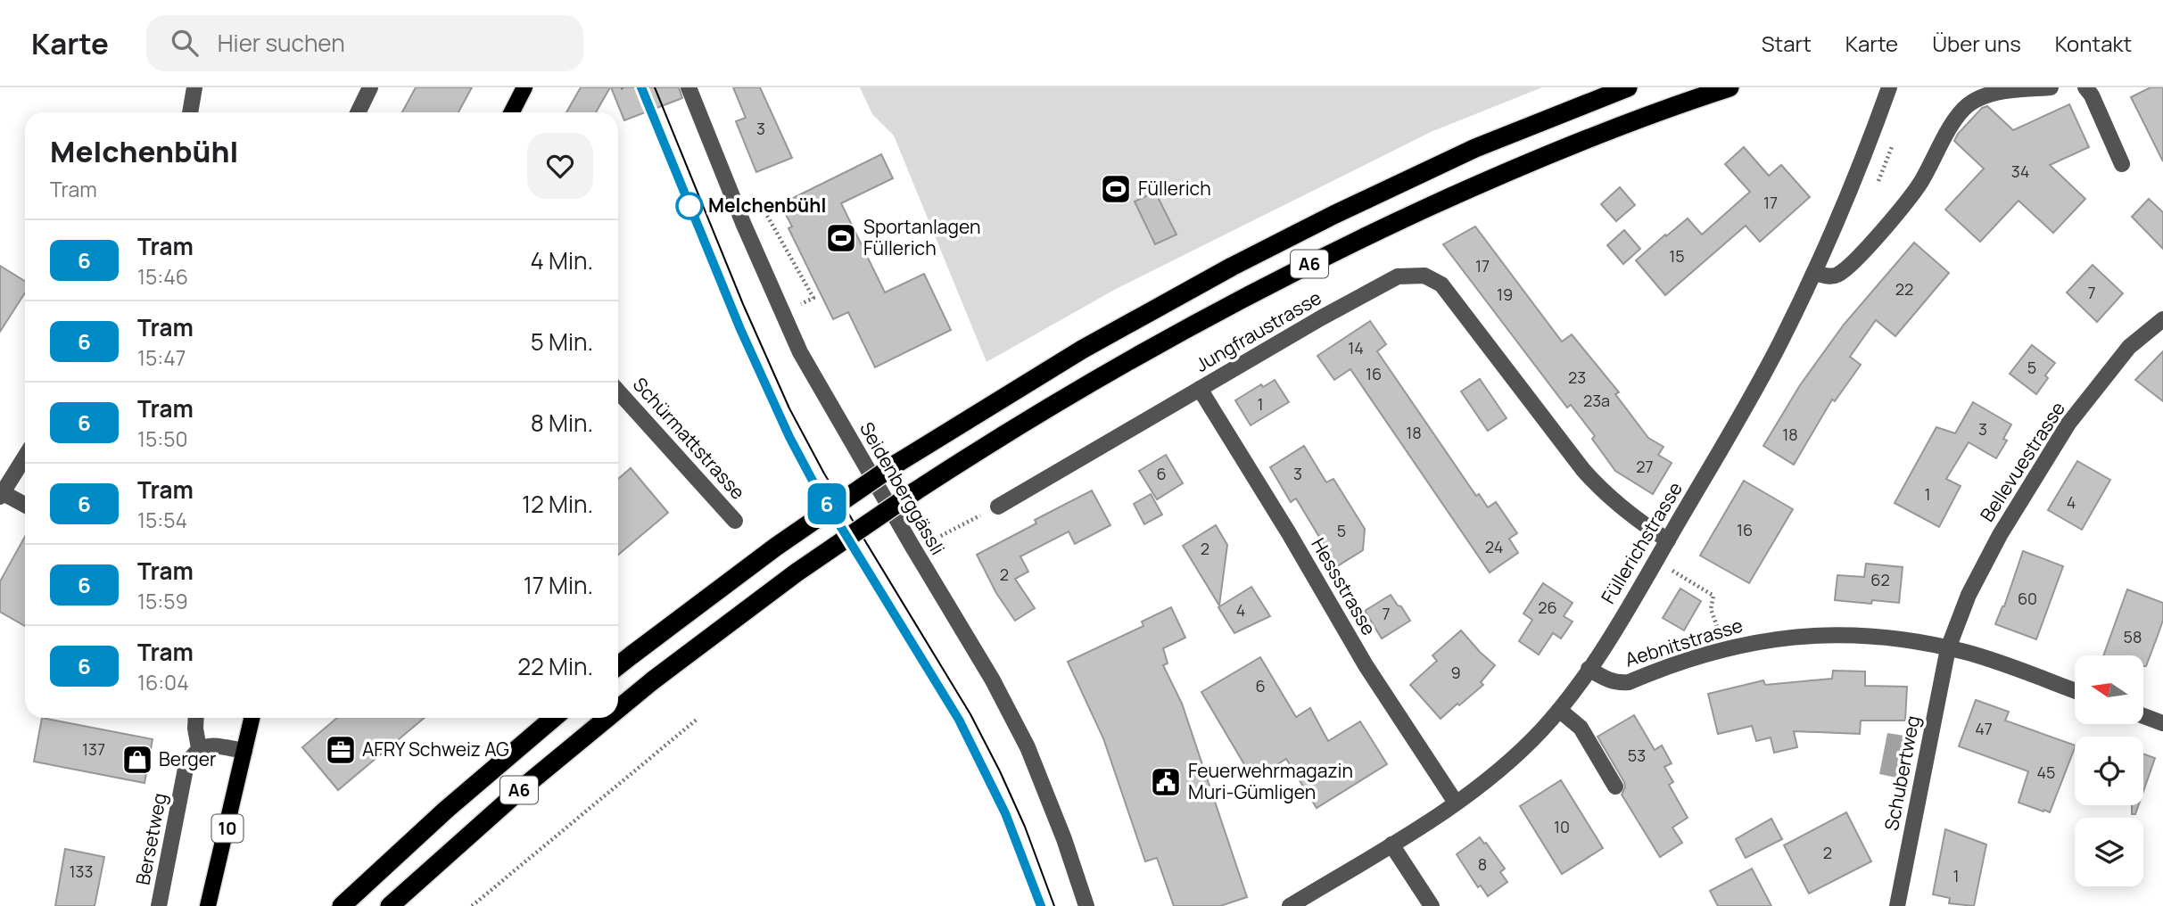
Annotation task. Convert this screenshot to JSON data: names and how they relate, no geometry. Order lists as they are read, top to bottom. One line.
{"streets":{"highway":["A6"],"main road":["10"],"street":["Jungfraustrasse","Schürmattstrasse","Bellevuestrasse","Seidenberggässli","Füllerichstrasse","Hessstrasse","Aebnitstrasse","Schubertweg","Bersetweg"]},"crossings":[["Jungfraustrasse","Füllerichstrasse"],["Jungfraustrasse","Hessstrasse"],["Bellevuestrasse","Aebnitstrasse"],["Bellevuestrasse","Schubertweg"],["Füllerichstrasse","Hessstrasse"],["Füllerichstrasse","Aebnitstrasse"],["Aebnitstrasse","Schubertweg"]],"places":{"sports":["Füllerich","Sportanlagen Füllerich"],"other":["Melchenbühl"],"office":["AFRY Schweiz AG"],"shop":["Berger"],"public building":["Feuerwehrmagazin Muri-Gümligen"]},"lines":["tram line 6"],"house_numbers":["3","34","17","15","17","22","7","19","14","5","16","23","23a","1","3","18","18","27","6","3","1","4","16","5","24","2","2","62","60","26","4","7","58","9","6","47","137","53","45","10","2","8","133","1"],"north":"left","page":{"header":"Karte","search":"Hier suchen","nav":["Start","Karte","Über uns","Kontakt"],"on_map":"6","heading":["Melchenbühl","Tram"],"list":[{"mark":"6","name":"Tram","note":"15:46","value":"4 Min."},{"mark":"6","name":"Tram","note":"15:47","value":"5 Min."},{"mark":"6","name":"Tram","note":"15:50","value":"8 Min."},{"mark":"6","name":"Tram","note":"15:54","value":"12 Min."},{"mark":"6","name":"Tram","note":"15:59","value":"17 Min."},{"mark":"6","name":"Tram","note":"16:04","value":"22 Min."}]}}
